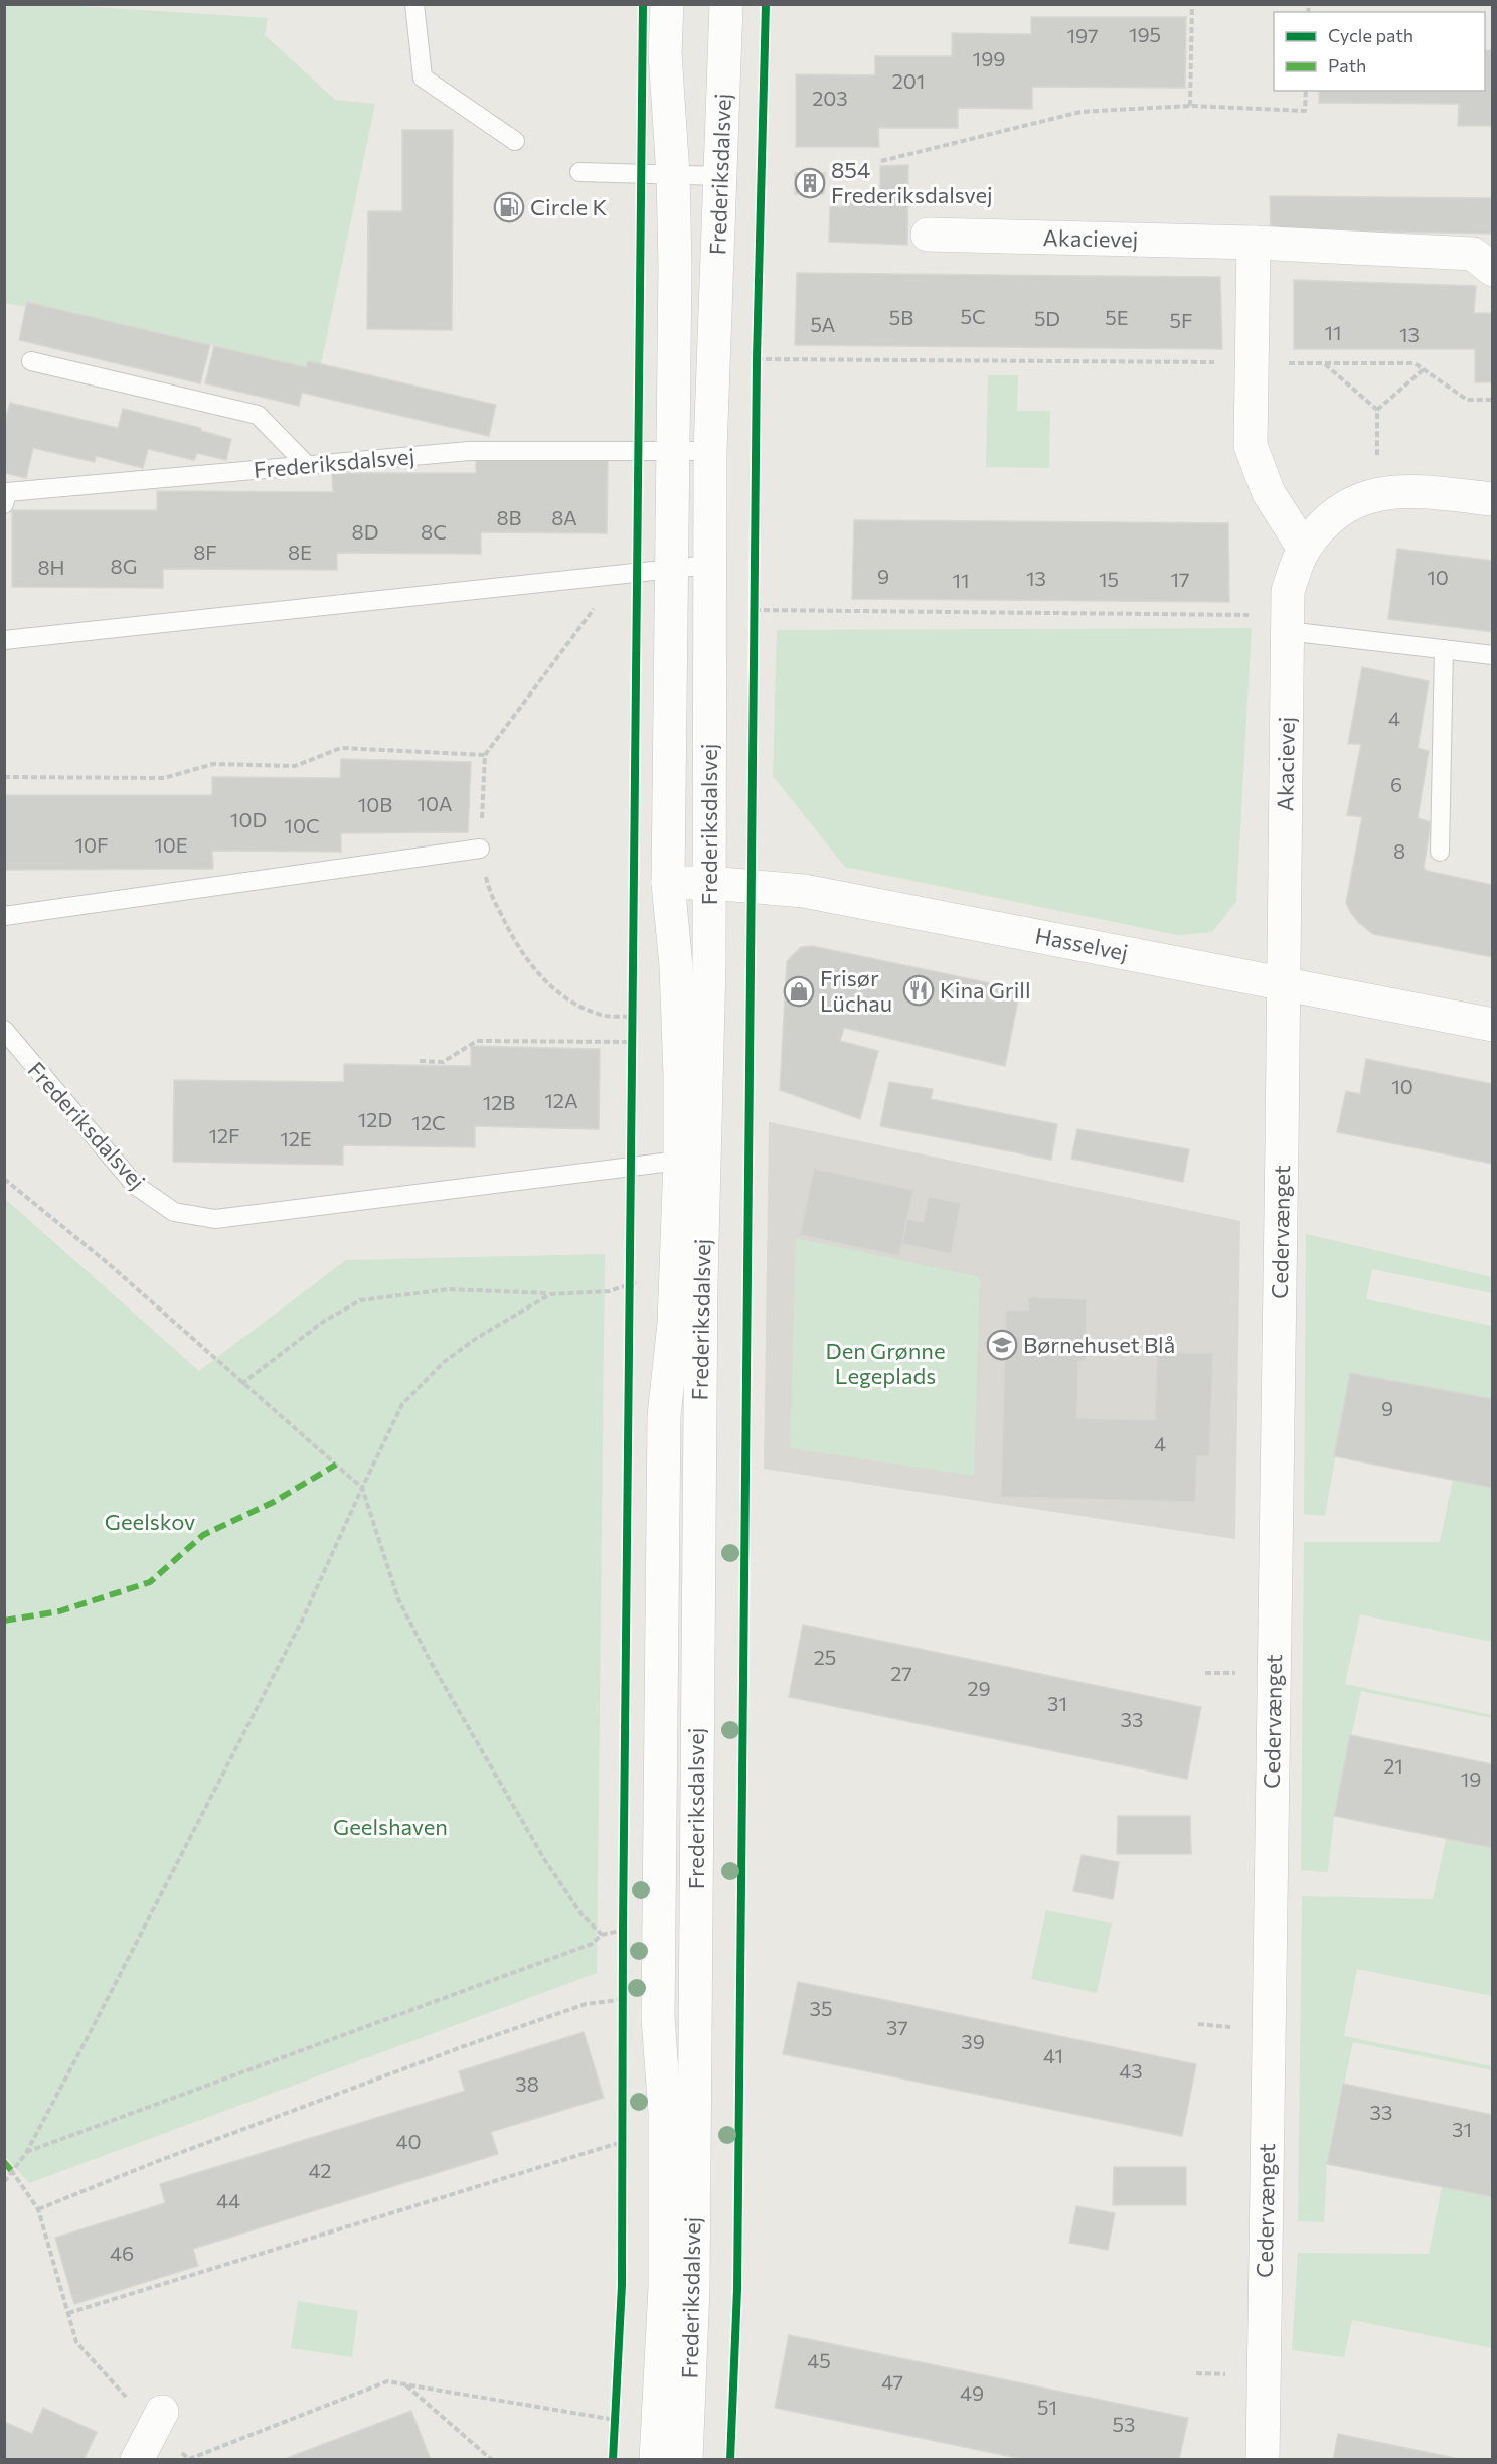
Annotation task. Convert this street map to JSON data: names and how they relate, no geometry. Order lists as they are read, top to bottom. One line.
{"streets":{"street":["Frederiksdalsvej","Akacievej","Hasselvej","Cedervænget"]},"crossings":[["Frederiksdalsvej","Hasselvej"],["Akacievej","Hasselvej"],["Akacievej","Cedervænget"],["Hasselvej","Cedervænget"]],"parks":["Den Grønne Legeplads","Geelskov","Geelshaven"],"places":{"building":["854 Frederiksdalsvej"],"fuel station":["Circle K"],"restaurant":["Kina Grill"],"shop":["Frisør Lüchau"],"school or university":["Børnehuset Blå"]},"house_numbers":["195","197","199","201","203","5C","5B","5E","5D","5F","5A","11","13","8B","8A","8D","8C","8F","8E","8G","8H","9","10","13","15","17","11","4","6","10A","10B","10D","10C","10F","10E","8","10","12A","12B","12D","12C","12F","12E","9","4","25","27","29","31","33","21","19","35","37","39","41","43","38","33","31","40","42","44","46","45","47","49","51","53"],"legend":["Cycle path","Path"]}
